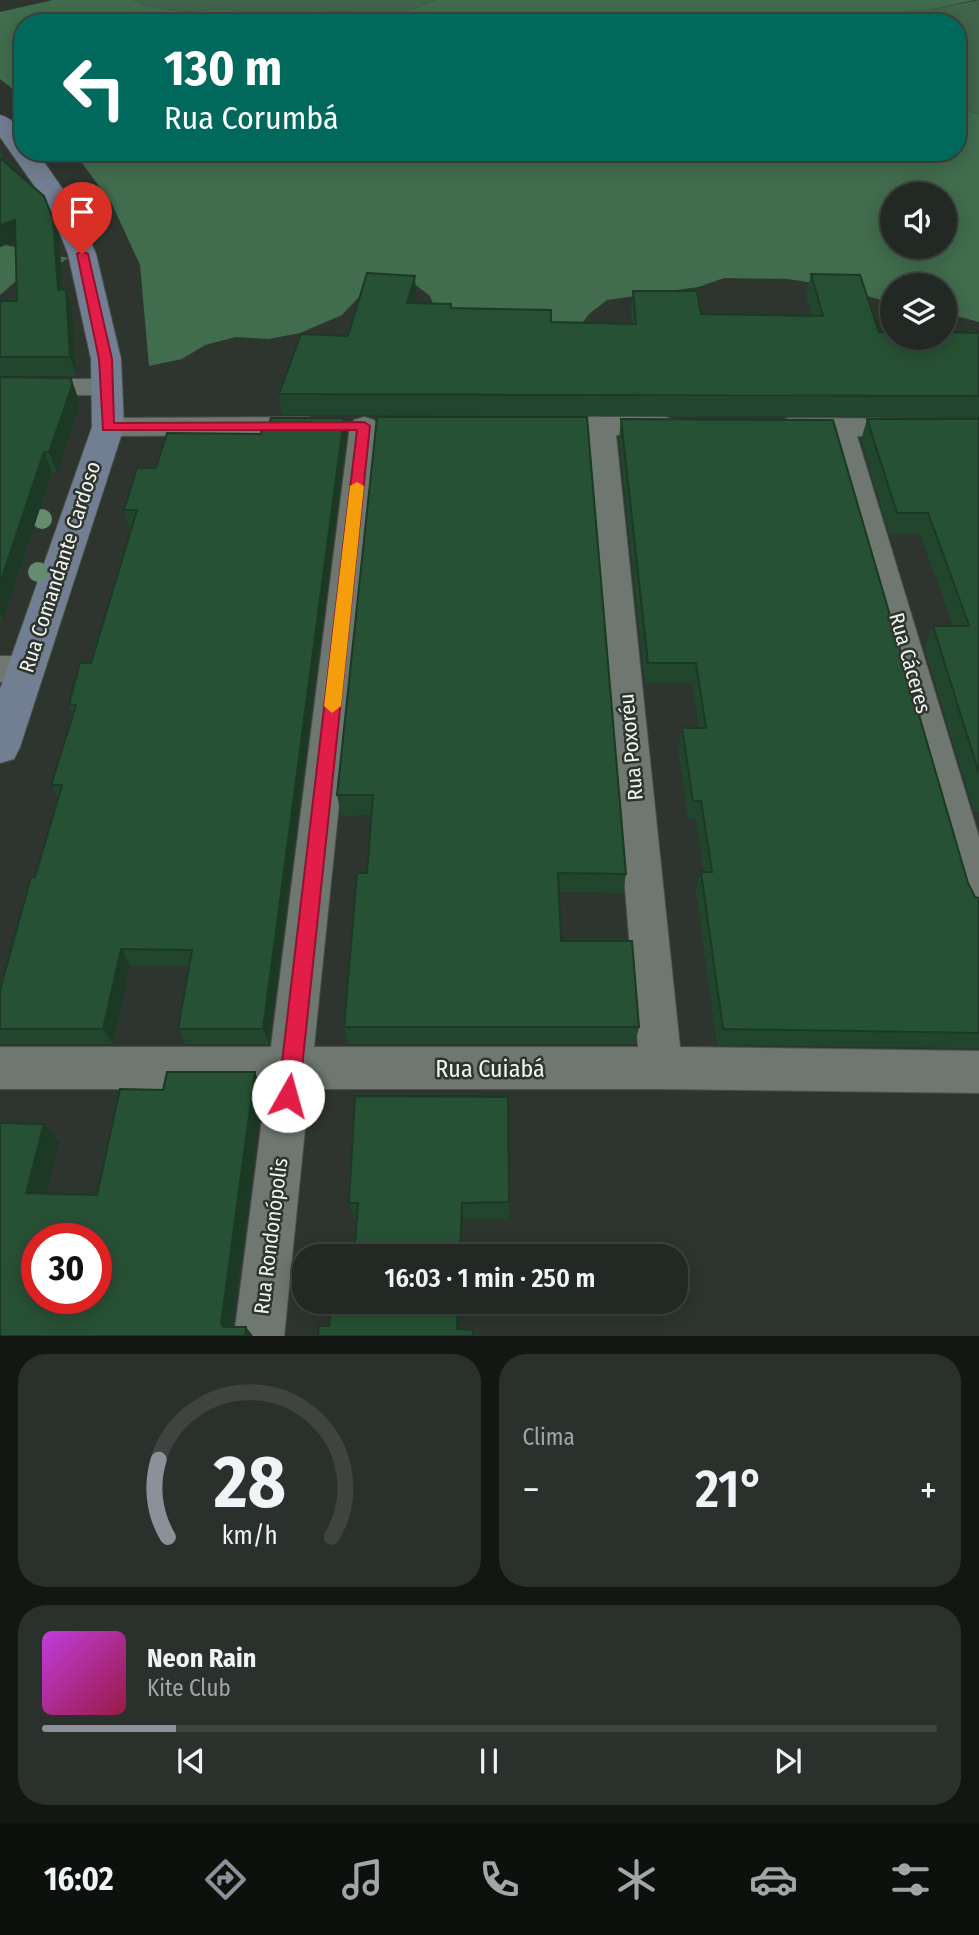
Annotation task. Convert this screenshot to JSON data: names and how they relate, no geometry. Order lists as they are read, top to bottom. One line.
{"streets":{"street":["Rua Comandante Cardoso","Rua Cáceres","Rua Poxoréu","Rua Cuiabá","Rua Rondonópolis"]},"crossings":[["Rua Comandante Cardoso","Rua Rondonópolis"],["Rua Poxoréu","Rua Cuiabá"],["Rua Cuiabá","Rua Rondonópolis"]],"page":{"turn":["130 m","Rua Corumbá"],"limit":"30","trip":"16:03 · 1 min · 250 m","tile":"Clima","heat":["−","21°","+"],"song":["Neon Rain","Kite Club"],"tabs":"16:02","gauge":["28","km/h"]}}
